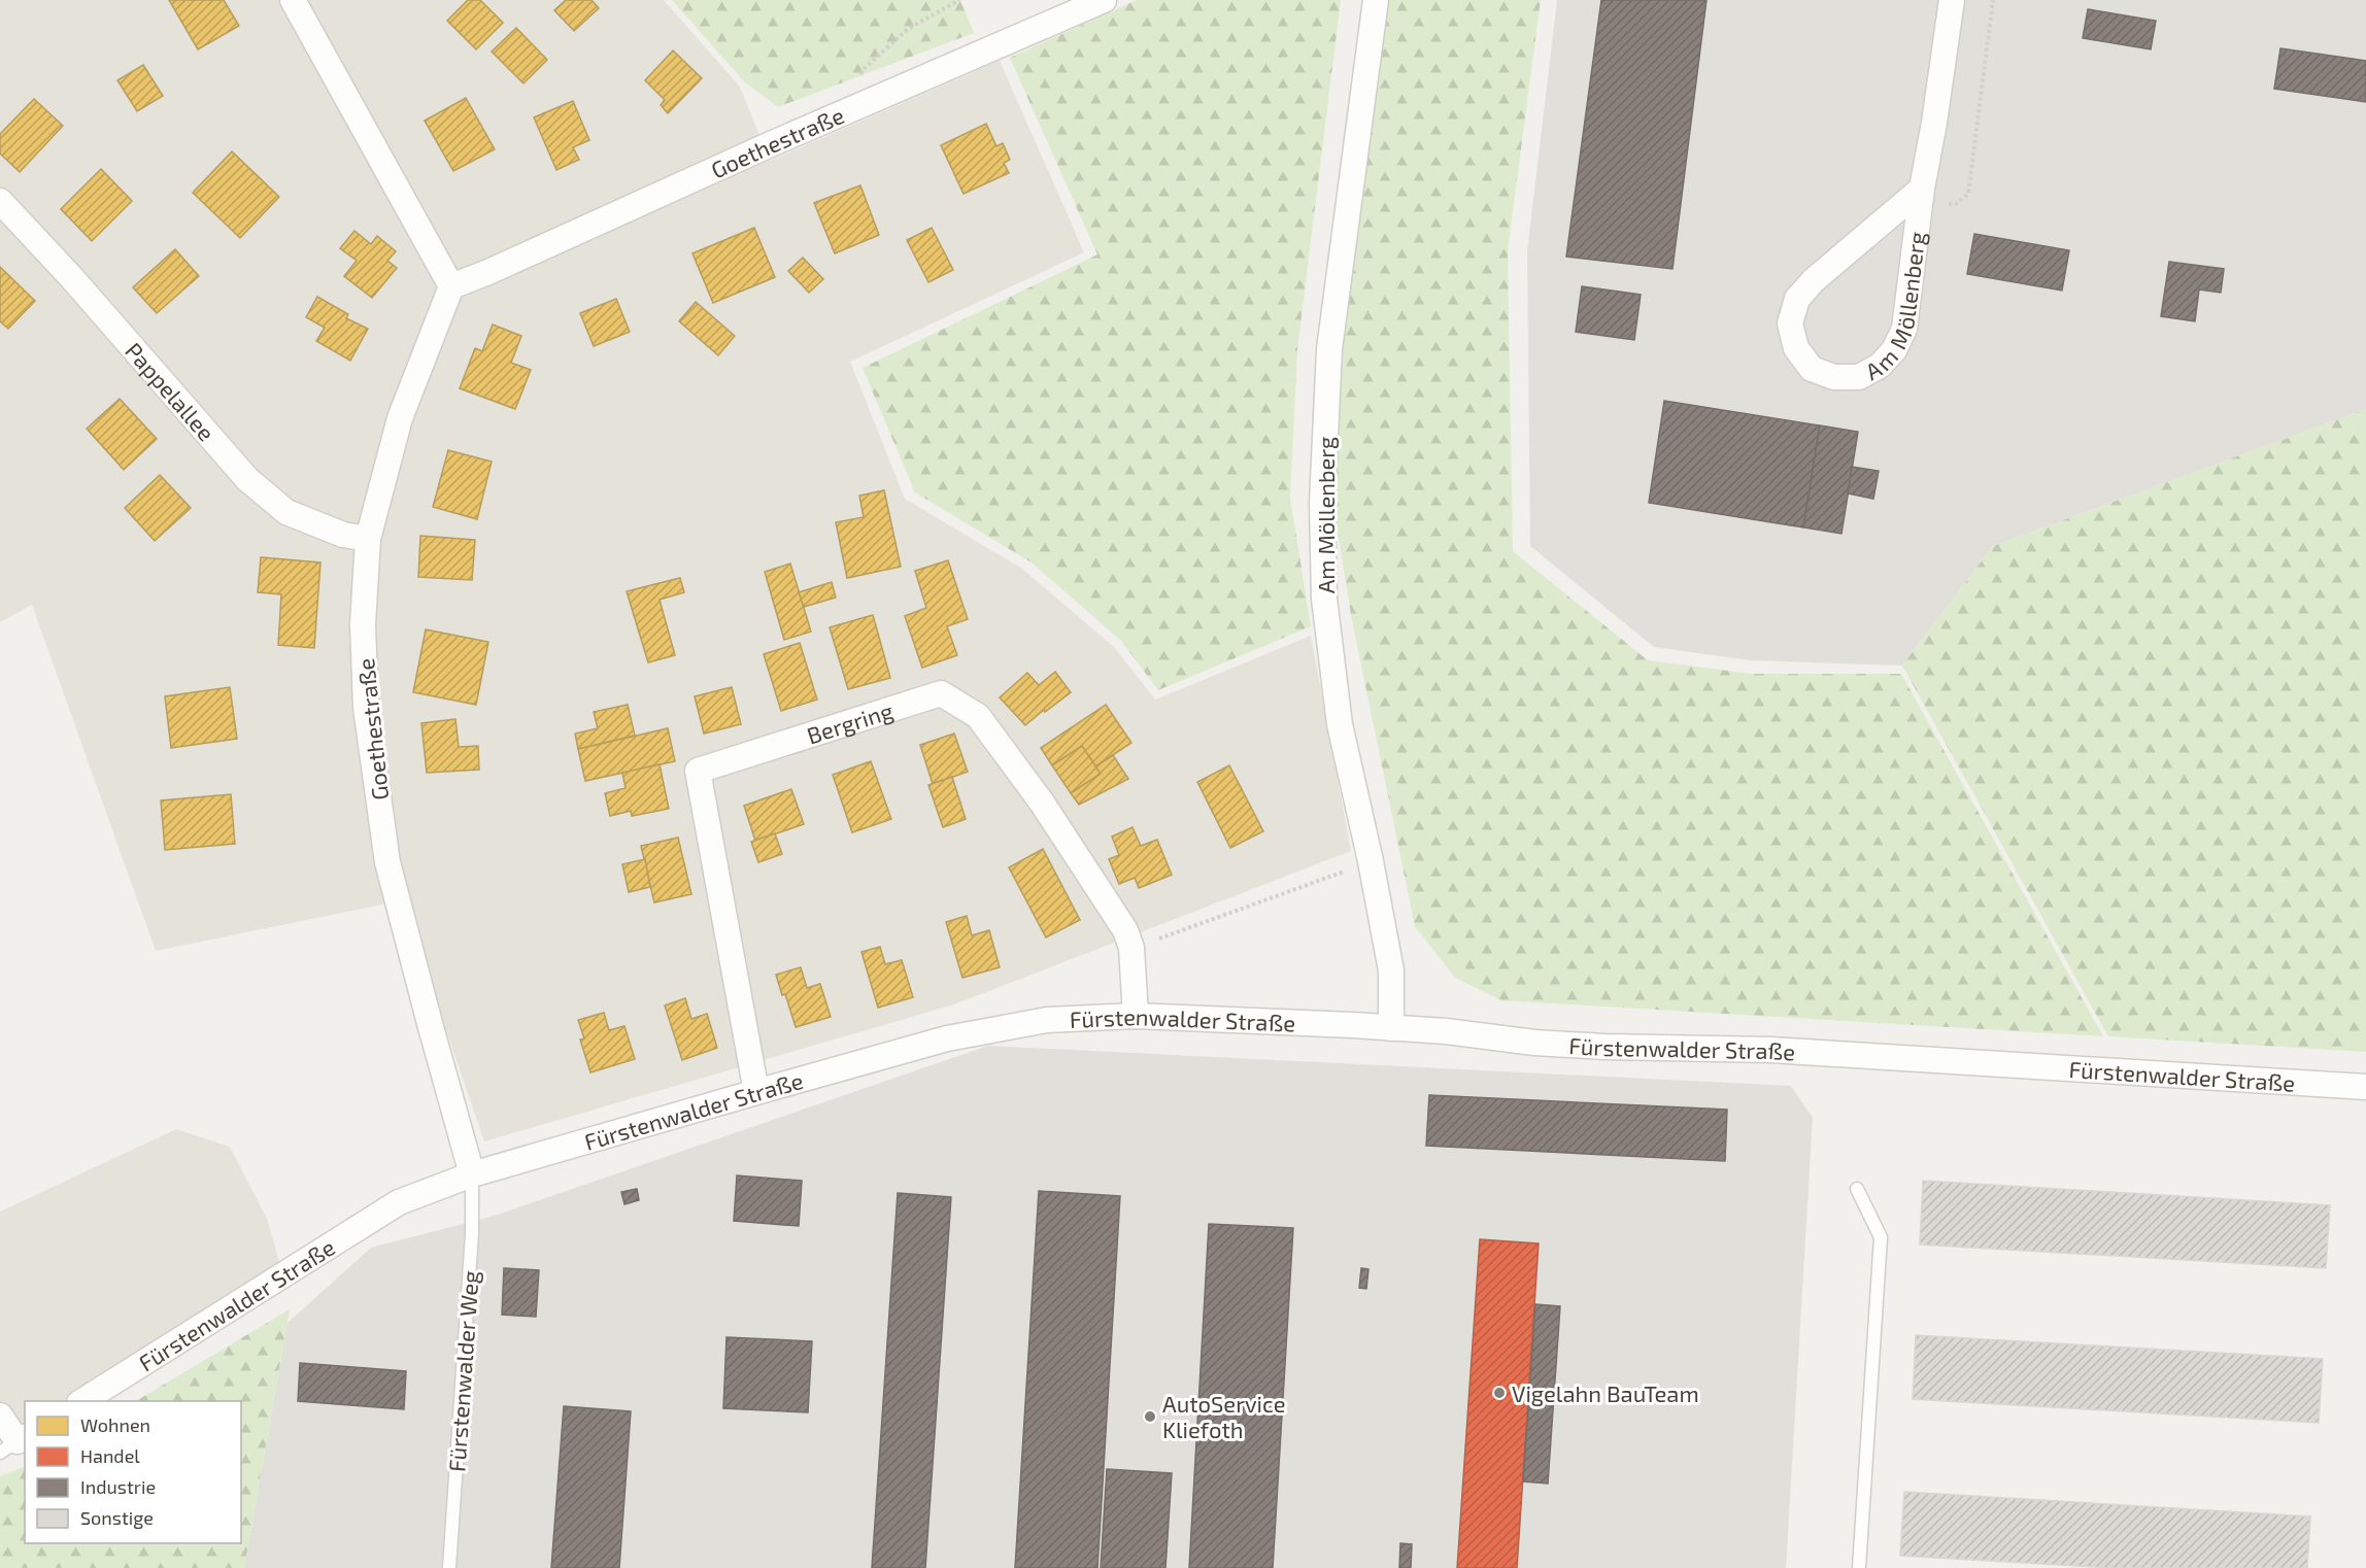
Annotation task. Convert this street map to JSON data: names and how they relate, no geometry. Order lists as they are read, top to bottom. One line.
{"streets":{"street":["Goethestraße","Am Möllenberg","Pappelallee","Bergring","Fürstenwalder Straße"],"lane":["Fürstenwalder Weg"]},"crossings":[["Goethestraße","Pappelallee"],["Goethestraße","Fürstenwalder Straße"],["Goethestraße","Fürstenwalder Weg"],["Am Möllenberg","Fürstenwalder Straße"],["Bergring","Fürstenwalder Straße"],["Fürstenwalder Straße","Fürstenwalder Weg"]],"places":["Vigelahn BauTeam","AutoService Kliefoth"],"legend":["Wohnen","Handel","Industrie","Sonstige"]}
